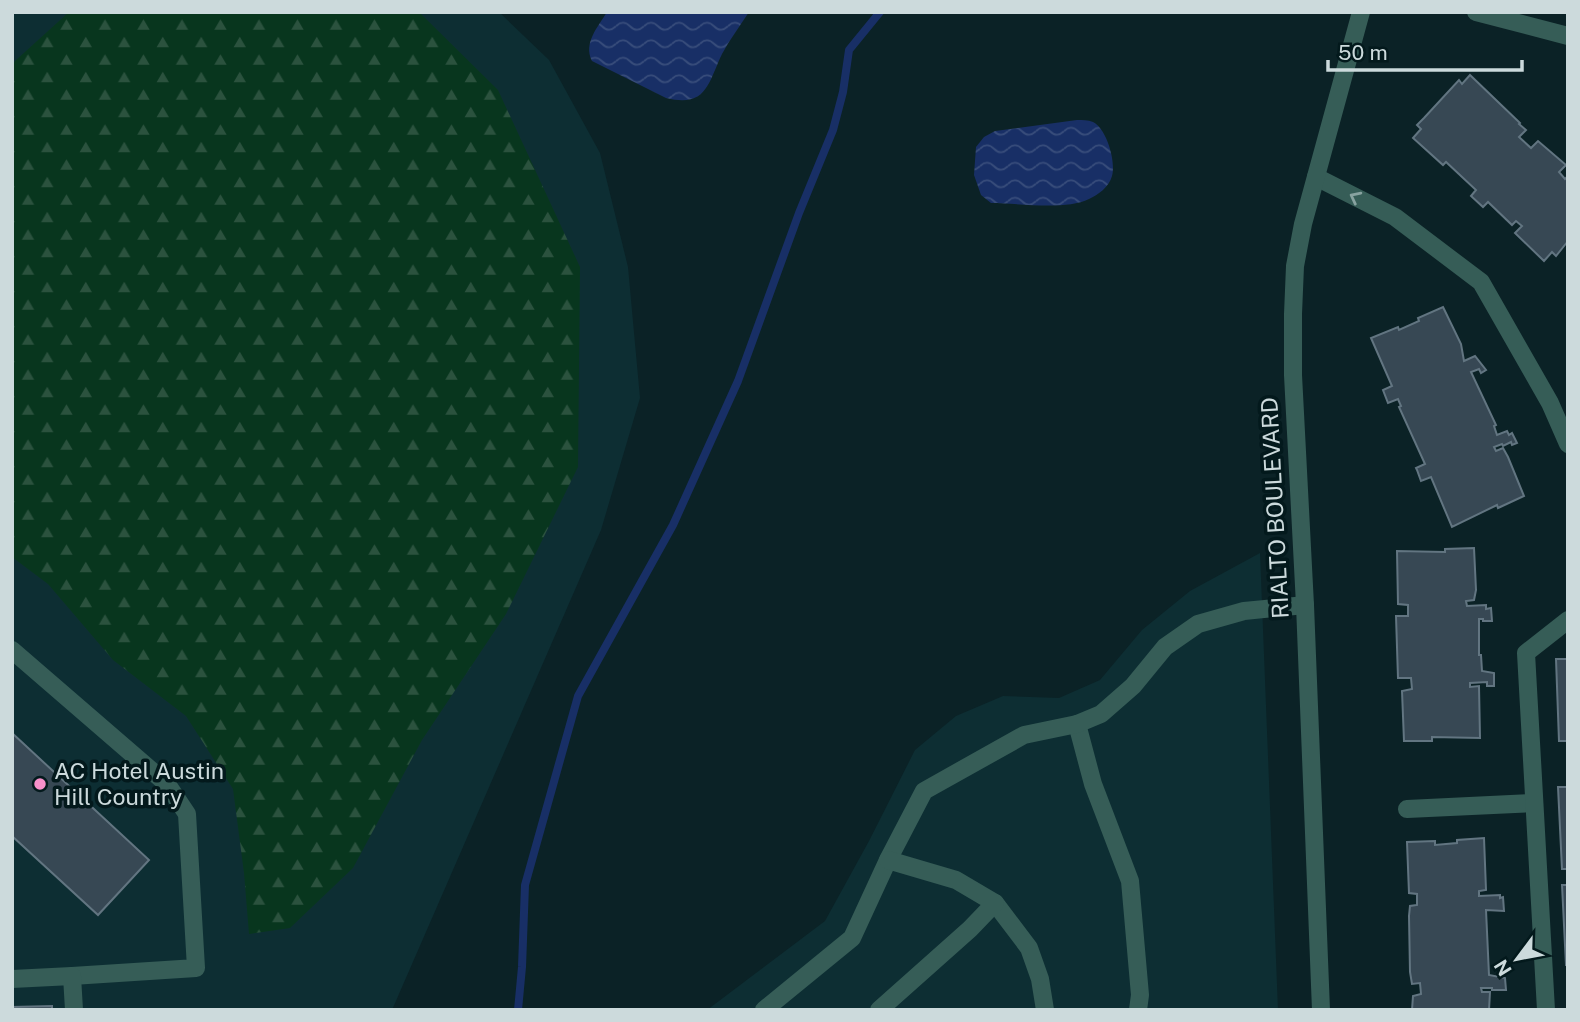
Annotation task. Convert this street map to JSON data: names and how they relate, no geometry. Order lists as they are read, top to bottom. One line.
{"streets":{"street":["RIALTO BOULEVARD"]},"places":["AC Hotel Austin Hill Country"],"scale_bar":"50 m","north":"bottom left"}
